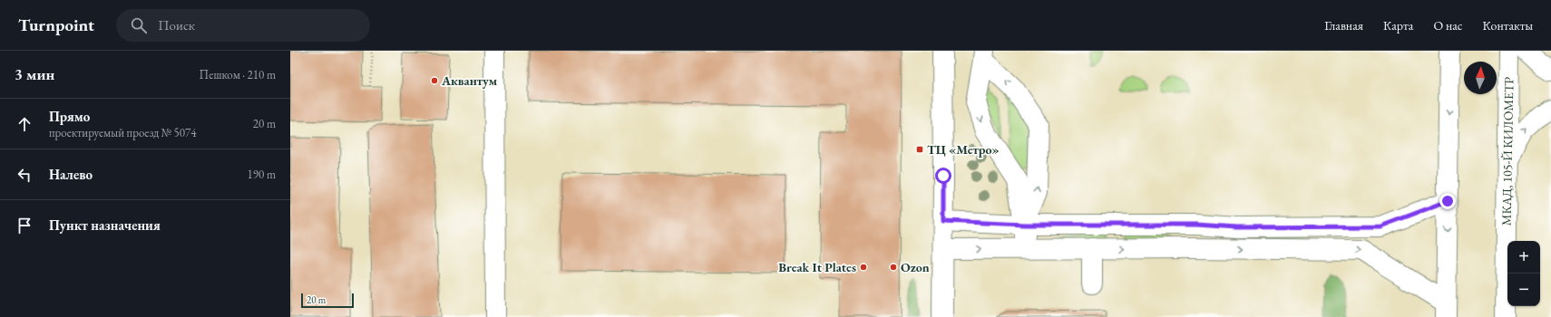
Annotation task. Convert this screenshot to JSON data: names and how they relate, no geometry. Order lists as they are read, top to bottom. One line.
{"streets":{"main road":["МКАД, 105-Й КИЛОМЕТР"]},"places":{"other":["Аквантум","Break It Plates","Ozon"],"transit":["ТЦ «Метро»"]},"scale_bar":"20 m","north":"top","page":{"header":"Turnpoint","search":"Поиск","nav":["Главная","Карта","О нас","Контакты"],"heading":["3 мин","Пешком · 210 m"],"list":[["Прямо","проектируемый проезд № 5074","20 m"],["Налево","190 m"],"Пункт назначения"],"map_buttons":["+","−"],"scale":"20 m"}}
